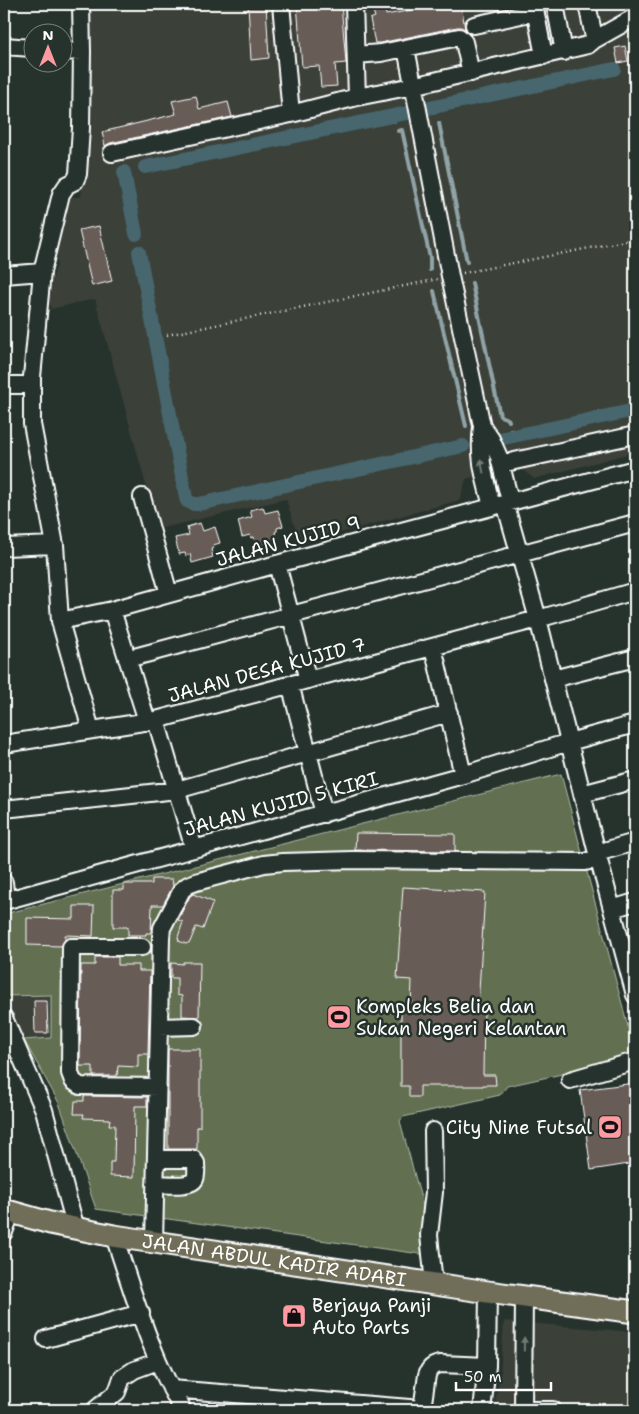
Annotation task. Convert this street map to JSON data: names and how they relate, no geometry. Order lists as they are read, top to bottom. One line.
{"streets":{"main road":["JALAN ABDUL KADIR ADABI"],"street":["JALAN KUJID 9","JALAN DESA KUJID 7","JALAN KUJID 5 KIRI"]},"places":{"sports":["Kompleks Belia dan Sukan Negeri Kelantan","City Nine Futsal"],"shop":["Berjaya Panji Auto Parts"]},"scale_bar":"50 m","north":"top"}
